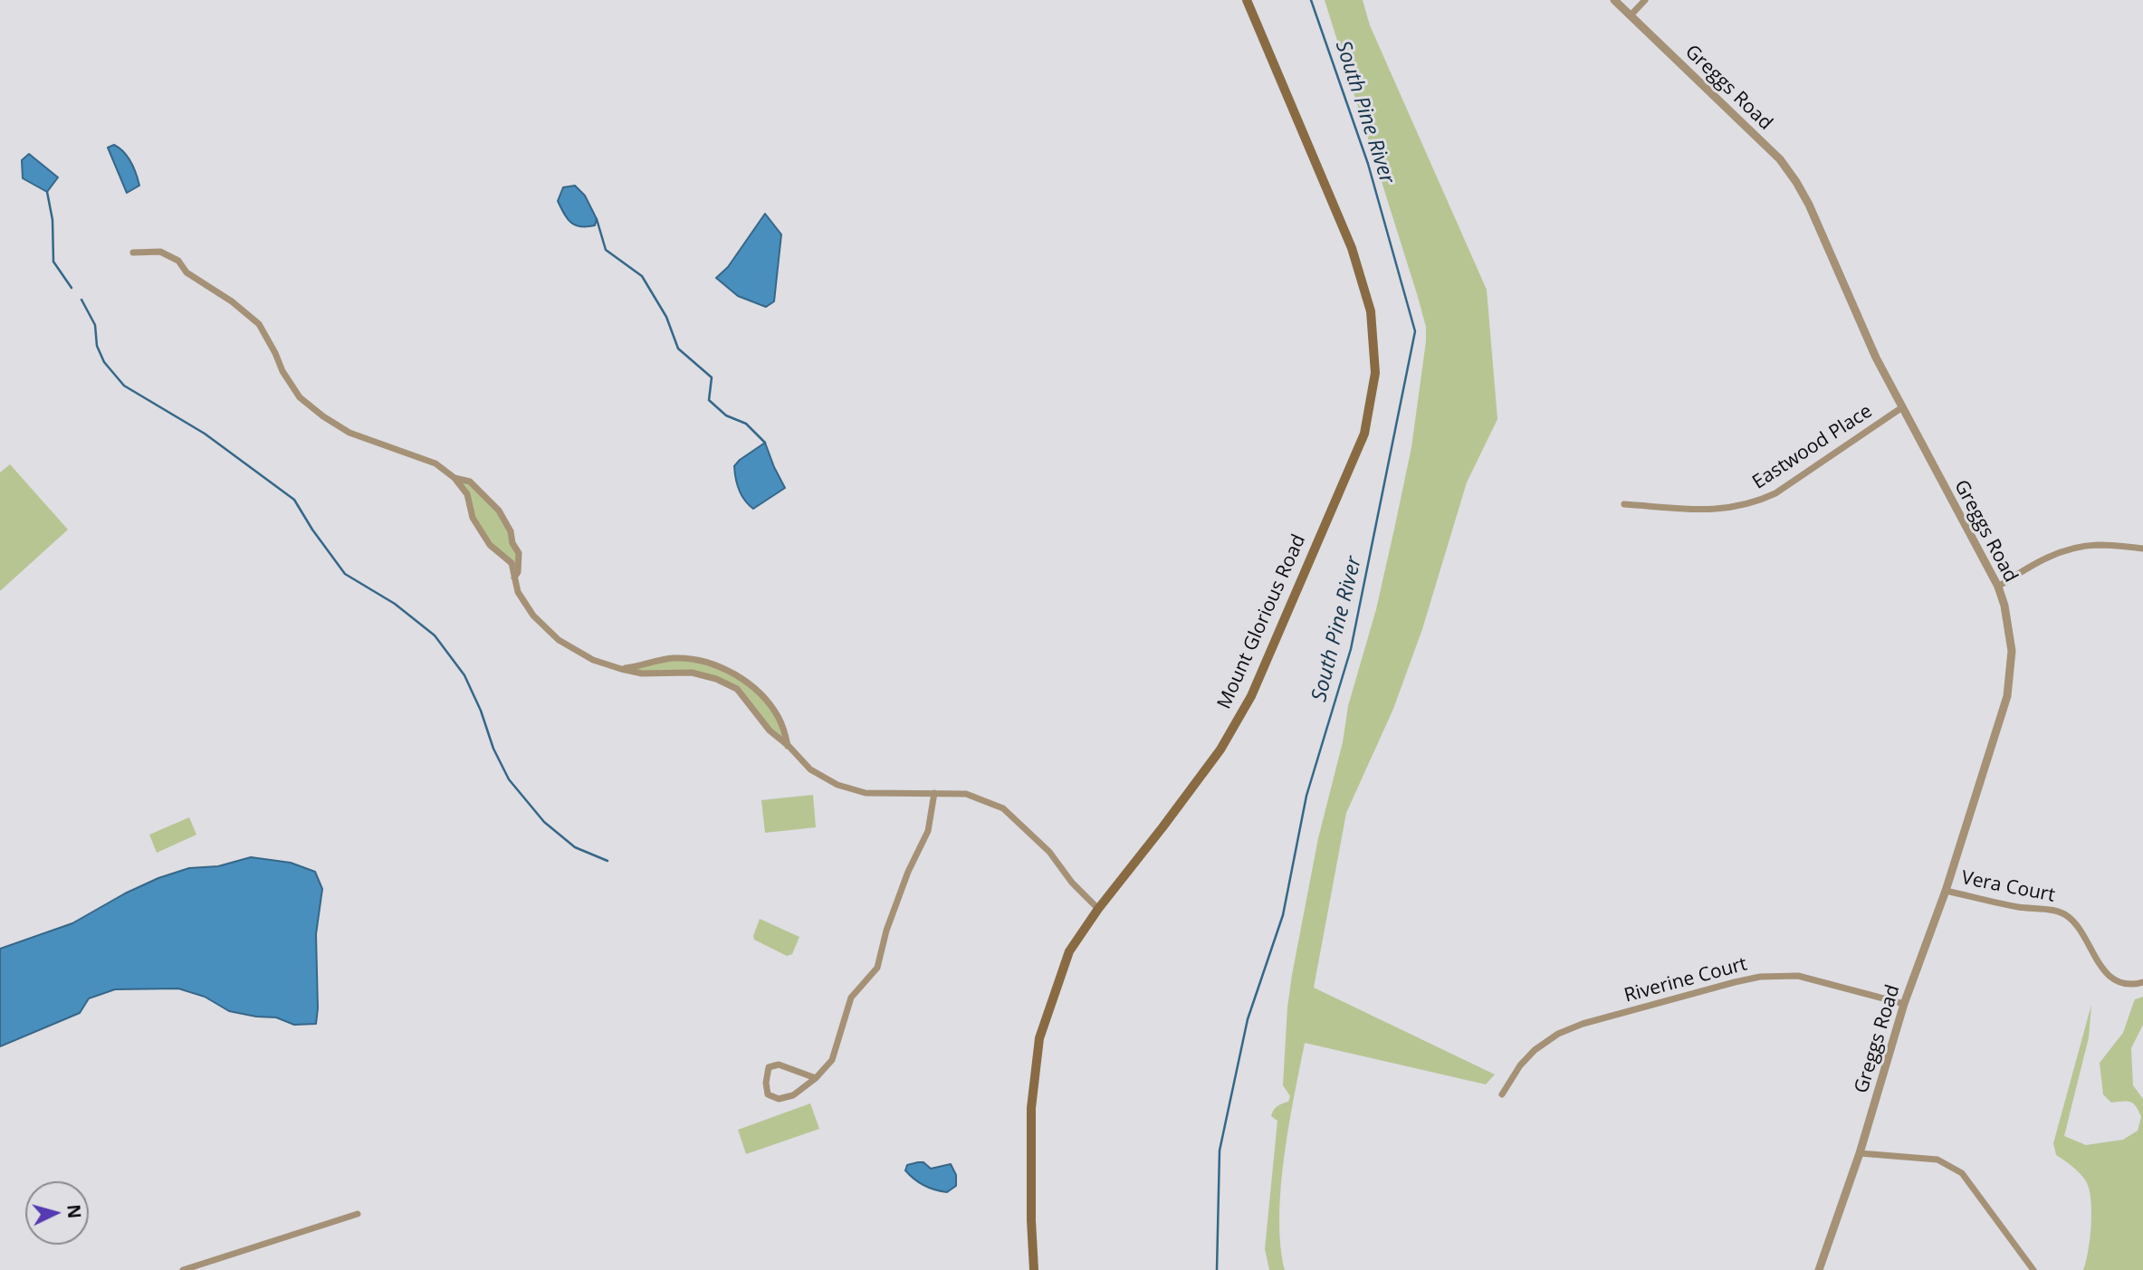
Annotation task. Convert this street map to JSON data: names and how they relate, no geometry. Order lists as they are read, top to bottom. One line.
{"streets":{"main road":["Mount Glorious Road"],"street":["Greggs Road","Eastwood Place","Vera Court","Riverine Court"]},"crossings":[["Greggs Road","Eastwood Place"],["Greggs Road","Vera Court"],["Greggs Road","Riverine Court"]],"water":["South Pine River"],"north":"right"}
